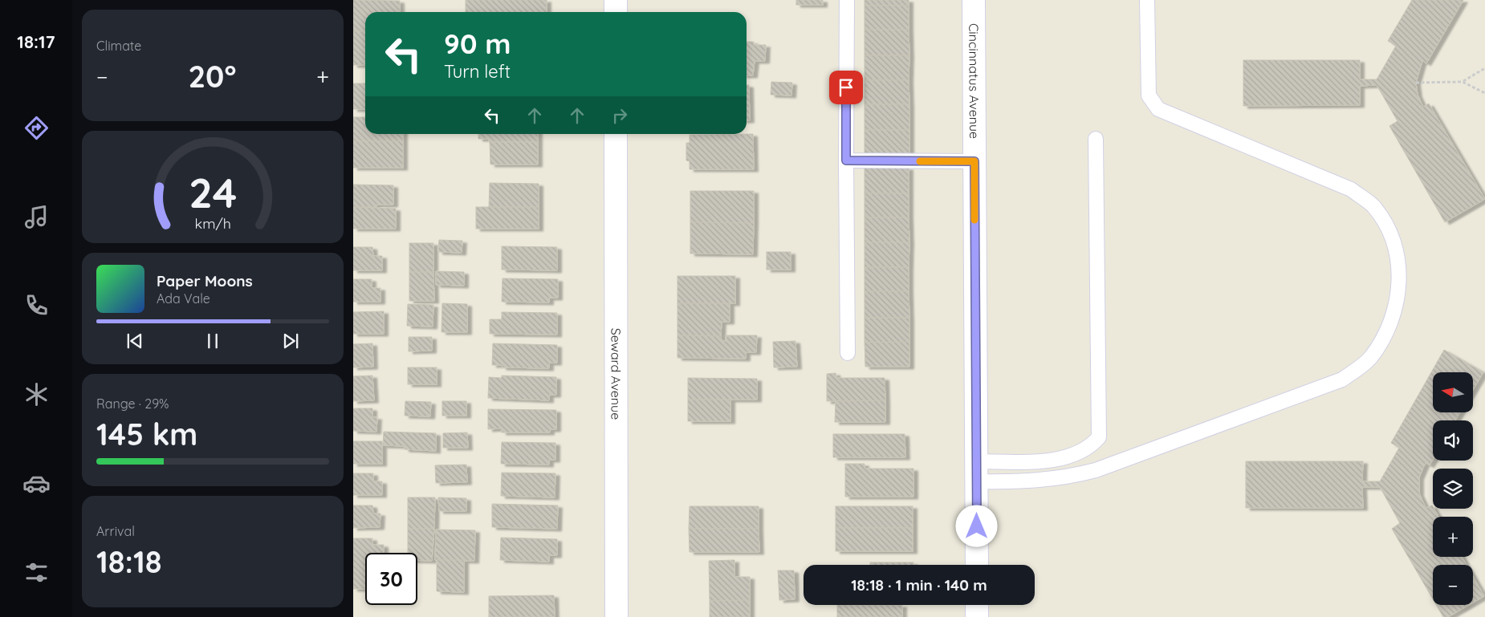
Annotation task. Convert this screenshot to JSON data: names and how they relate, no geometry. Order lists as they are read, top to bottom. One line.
{"streets":{"street":["Cincinnatus Avenue","Seward Avenue"]},"north":"left","page":{"tabs":"18:17","tile":["Climate",["Range · 29%","145 km"],["Arrival","18:18"]],"turn":["90 m","Turn left"],"heat":["−","20°","+"],"song":["Paper Moons","Ada Vale"],"map_buttons":["+","−"],"limit":"30","trip":"18:18 · 1 min · 140 m","gauge":["24","km/h"]}}
